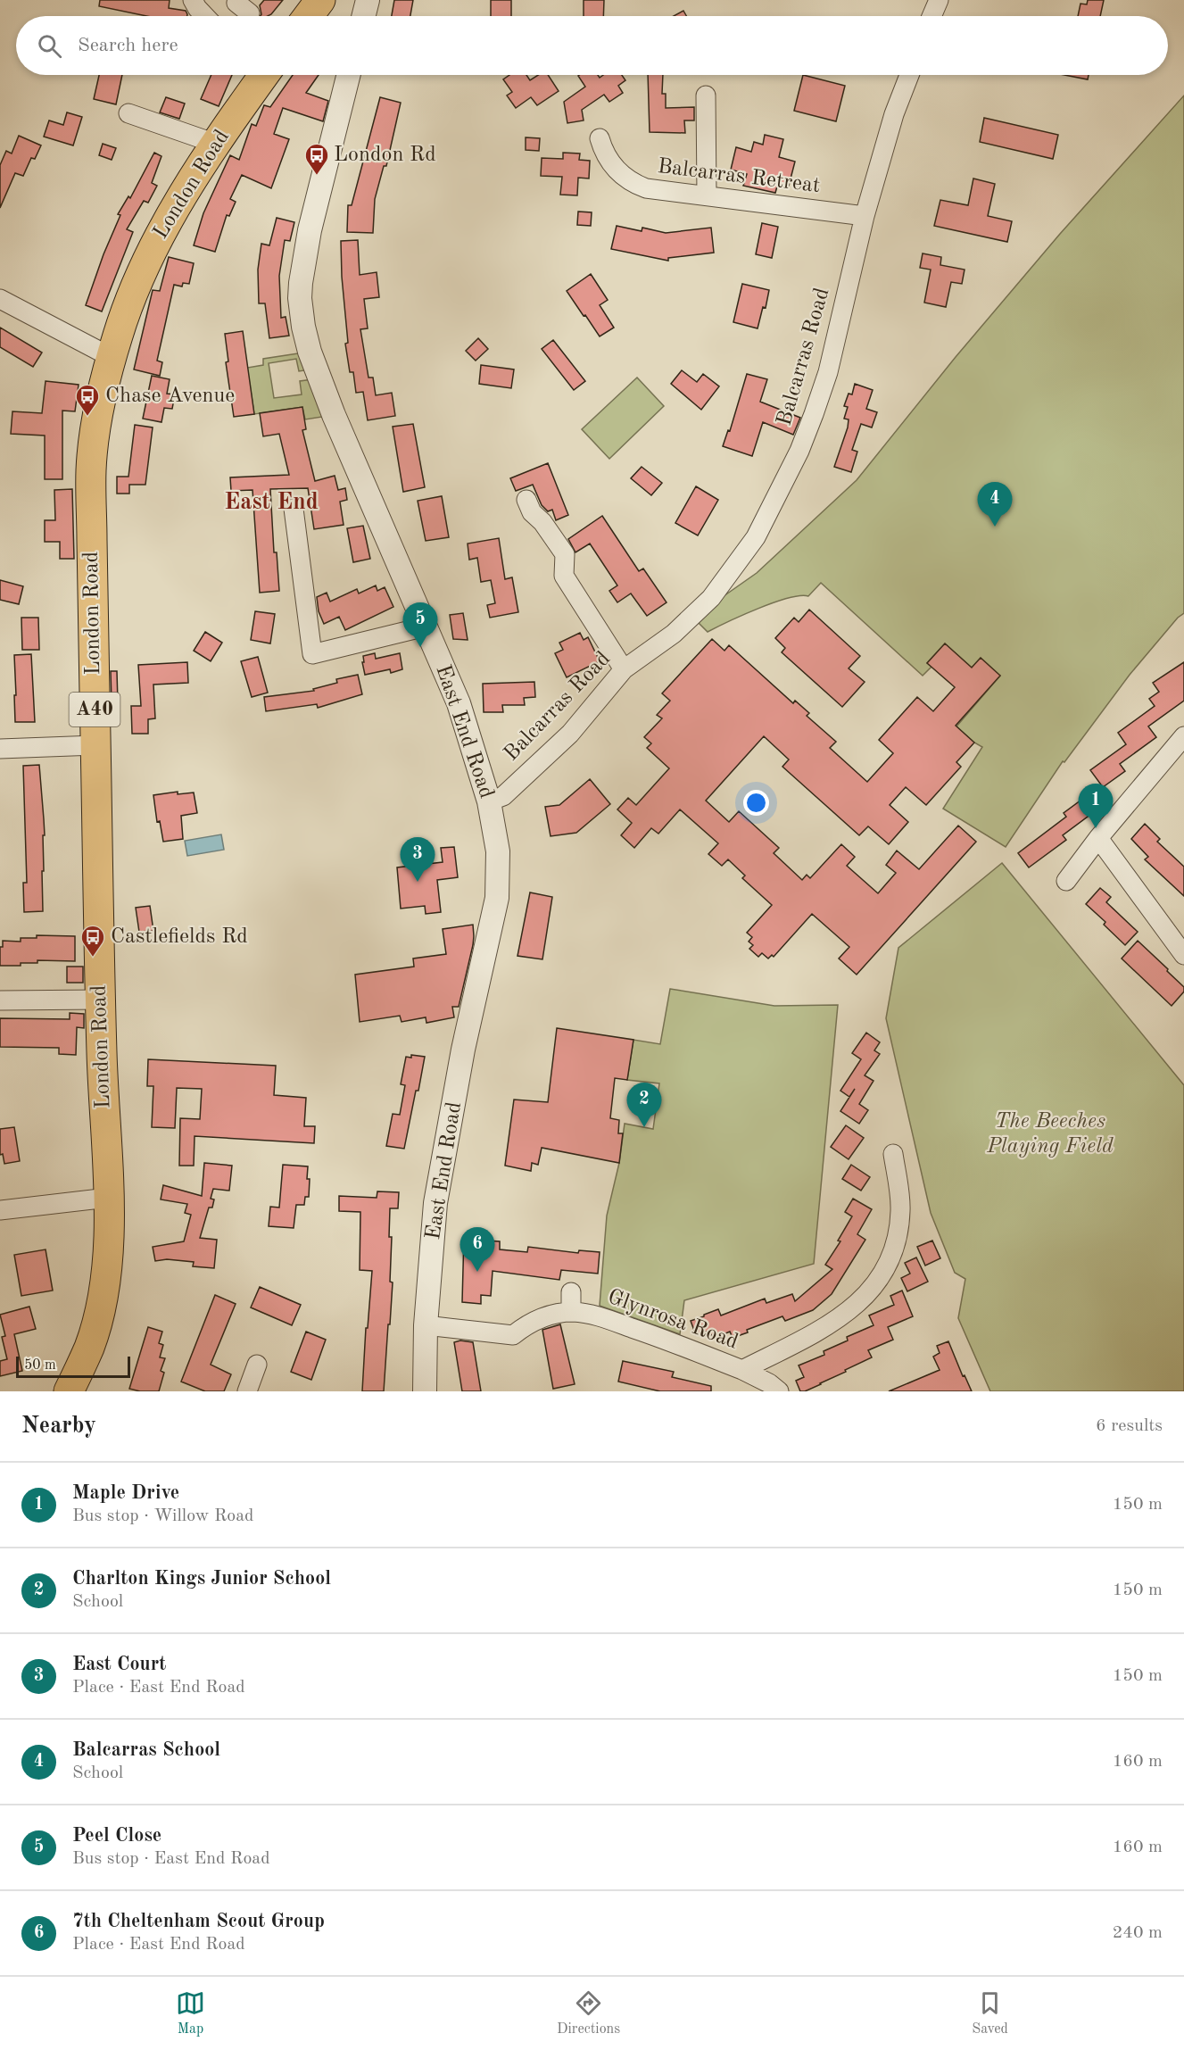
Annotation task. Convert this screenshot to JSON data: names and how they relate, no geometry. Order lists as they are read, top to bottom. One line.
{"streets":{"highway":["London Road","A40"],"street":["Balcarras Retreat","Balcarras Road","East End Road","Glynrosa Road"]},"crossings":[["Balcarras Retreat","Balcarras Road"],["Balcarras Road","East End Road"],["East End Road","Glynrosa Road"]],"districts":["East End"],"parks":["The Beeches Playing Field"],"places":{"bus stop":["London Rd","Chase Avenue","Castlefields Rd"]},"scale_bar":"50 m","page":{"search":"Search here","pins":["4","5","1","3","2","6"],"scale":"50 m","heading":["Nearby","6 results"],"list":[{"mark":"1","name":"Maple Drive","note":"Bus stop · Willow Road","value":"150 m"},{"mark":"2","name":"Charlton Kings Junior School","note":"School","value":"150 m"},{"mark":"3","name":"East Court","note":"Place · East End Road","value":"150 m"},{"mark":"4","name":"Balcarras School","note":"School","value":"160 m"},{"mark":"5","name":"Peel Close","note":"Bus stop · East End Road","value":"160 m"},{"mark":"6","name":"7th Cheltenham Scout Group","note":"Place · East End Road","value":"240 m"}],"nav":["Map","Directions","Saved"]}}
